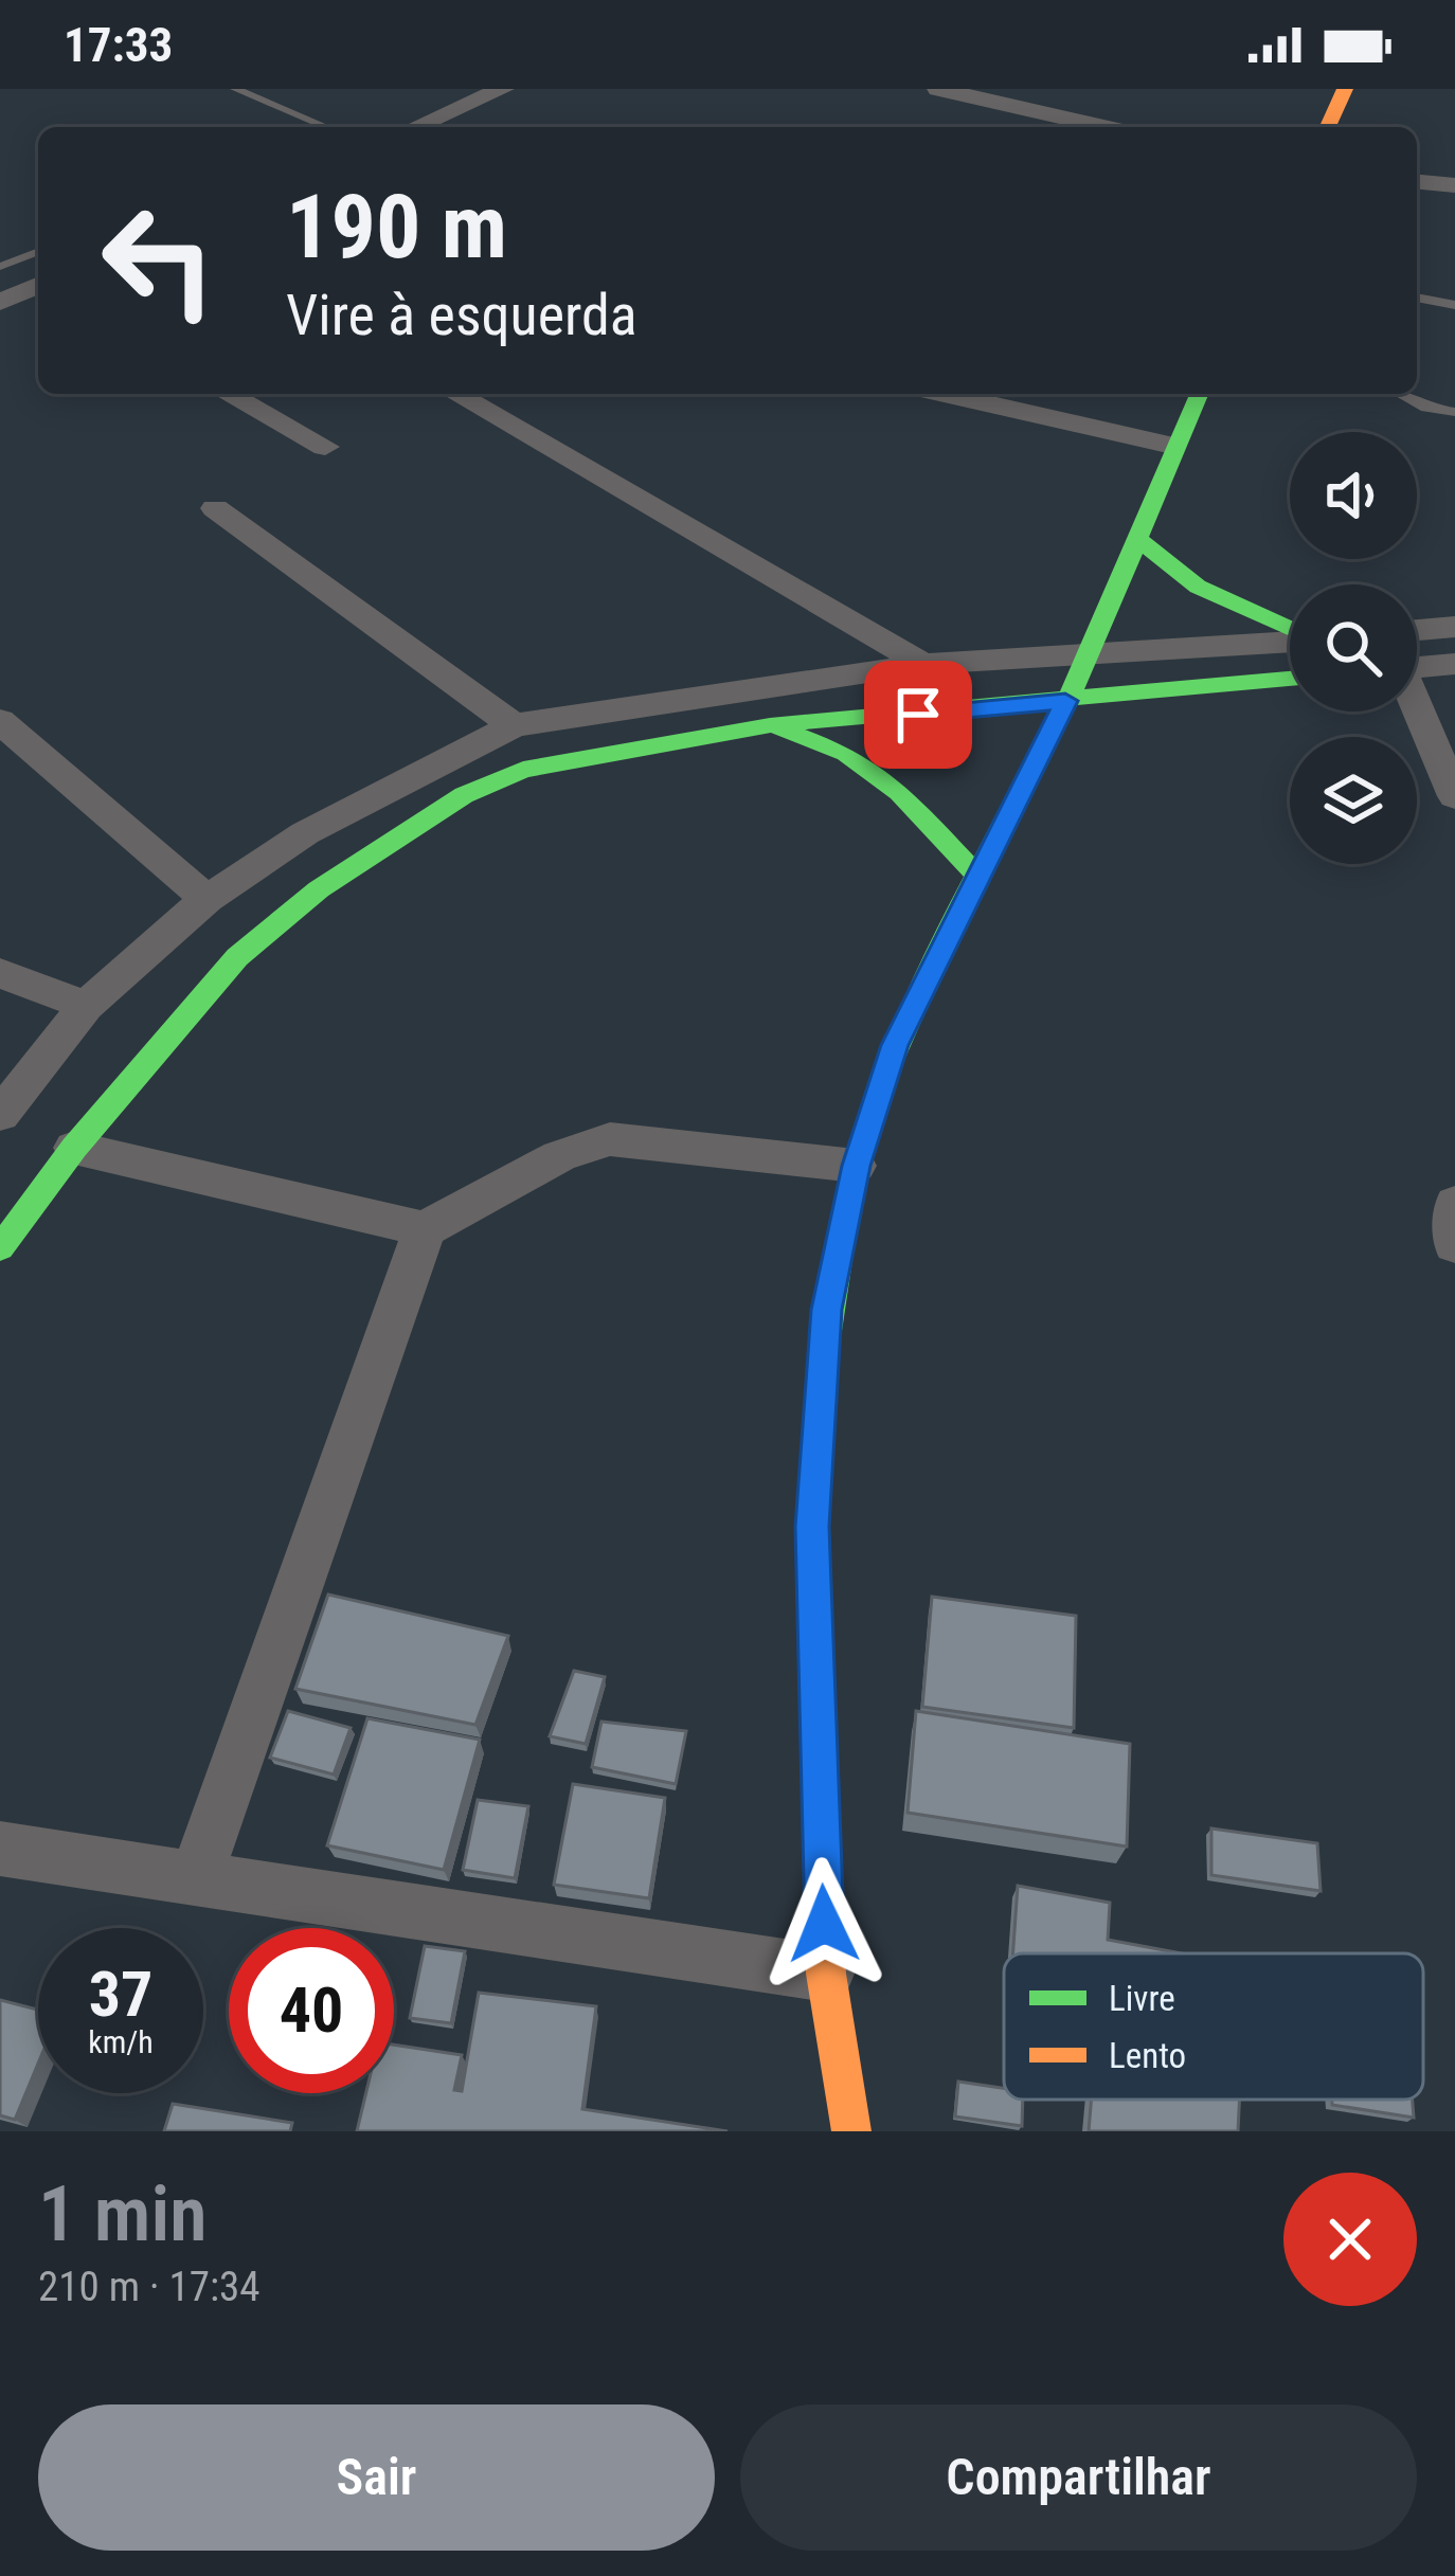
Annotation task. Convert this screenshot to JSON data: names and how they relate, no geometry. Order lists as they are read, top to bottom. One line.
{"legend":["Livre","Lento"],"page":{"status":"17:33","turn":["190 m","Vire à esquerda"],"speed":"37 km/h","limit":"40","heading":["1 min","210 m · 17:34"],"buttons":["Sair","Compartilhar"]}}
